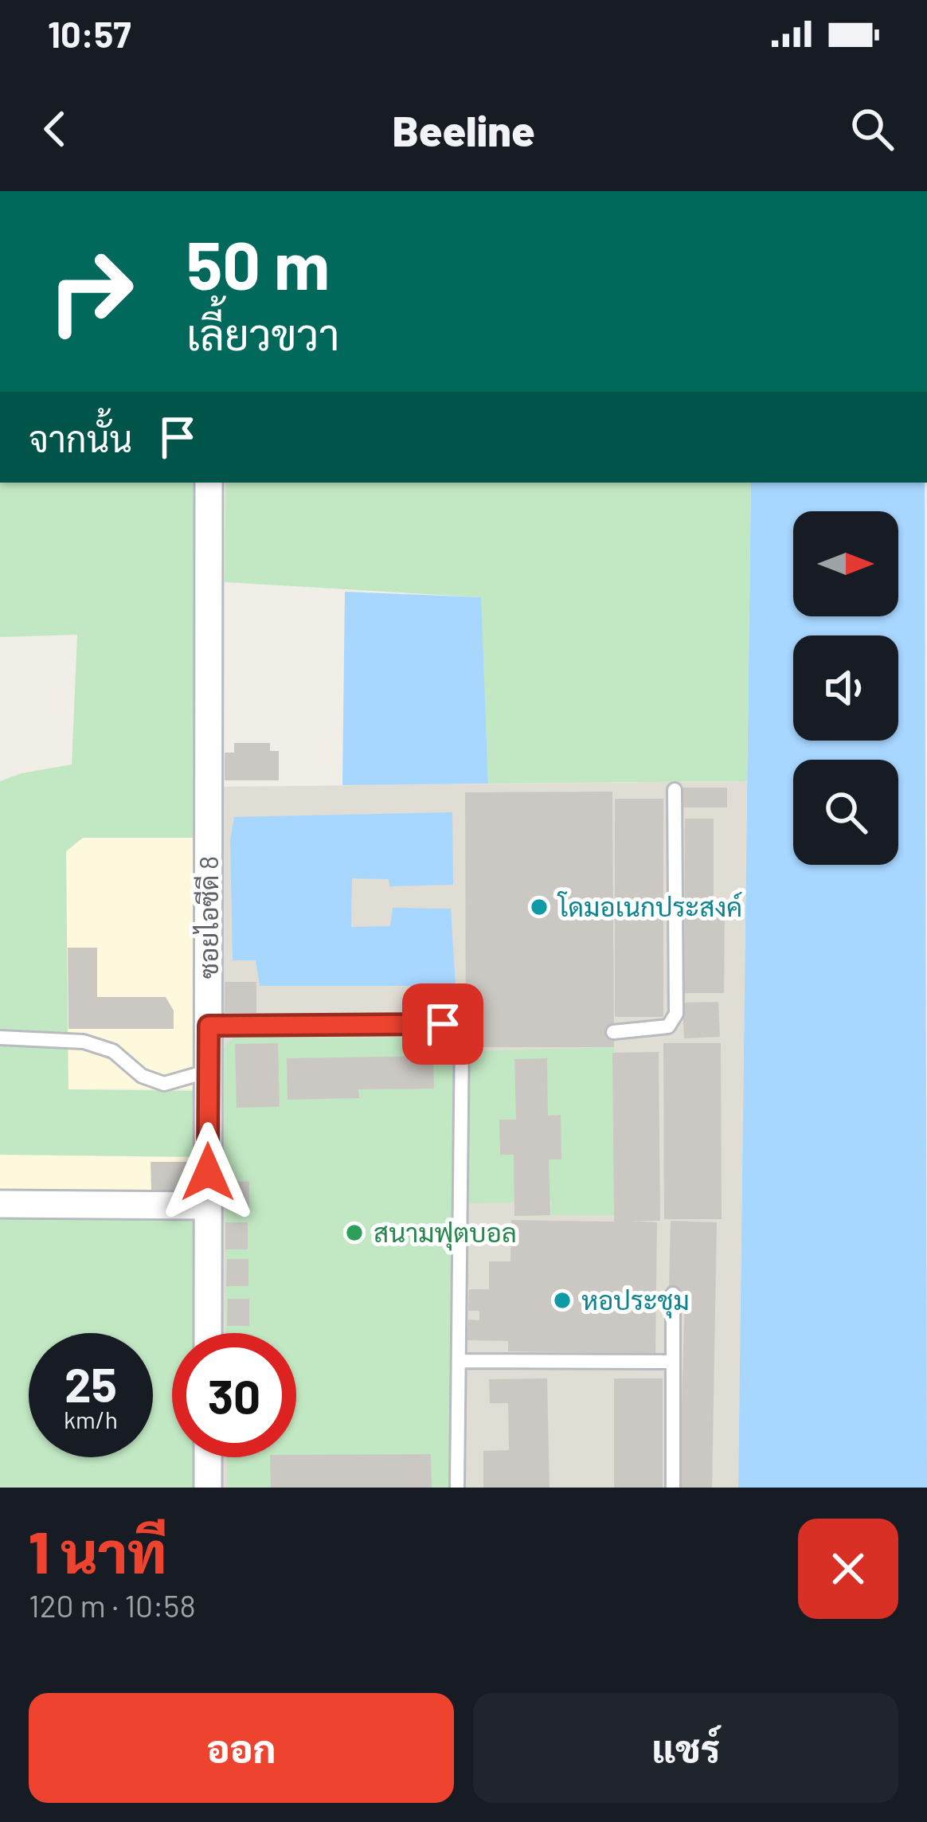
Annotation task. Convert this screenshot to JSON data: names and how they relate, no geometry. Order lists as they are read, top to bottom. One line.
{"streets":{"street":["ซอยไอซีดี 8"]},"places":["โดมอเนกประสงค์","สนามฟุตบอล","หอประชุม"],"north":"right","page":{"status":"10:57","header":"Beeline","turn":["50 m","เลี้ยวขวา"],"then":"จากนั้น","speed":"25 km/h","limit":"30","heading":["1 นาที","120 m · 10:58"],"buttons":["ออก","แชร์"]}}
